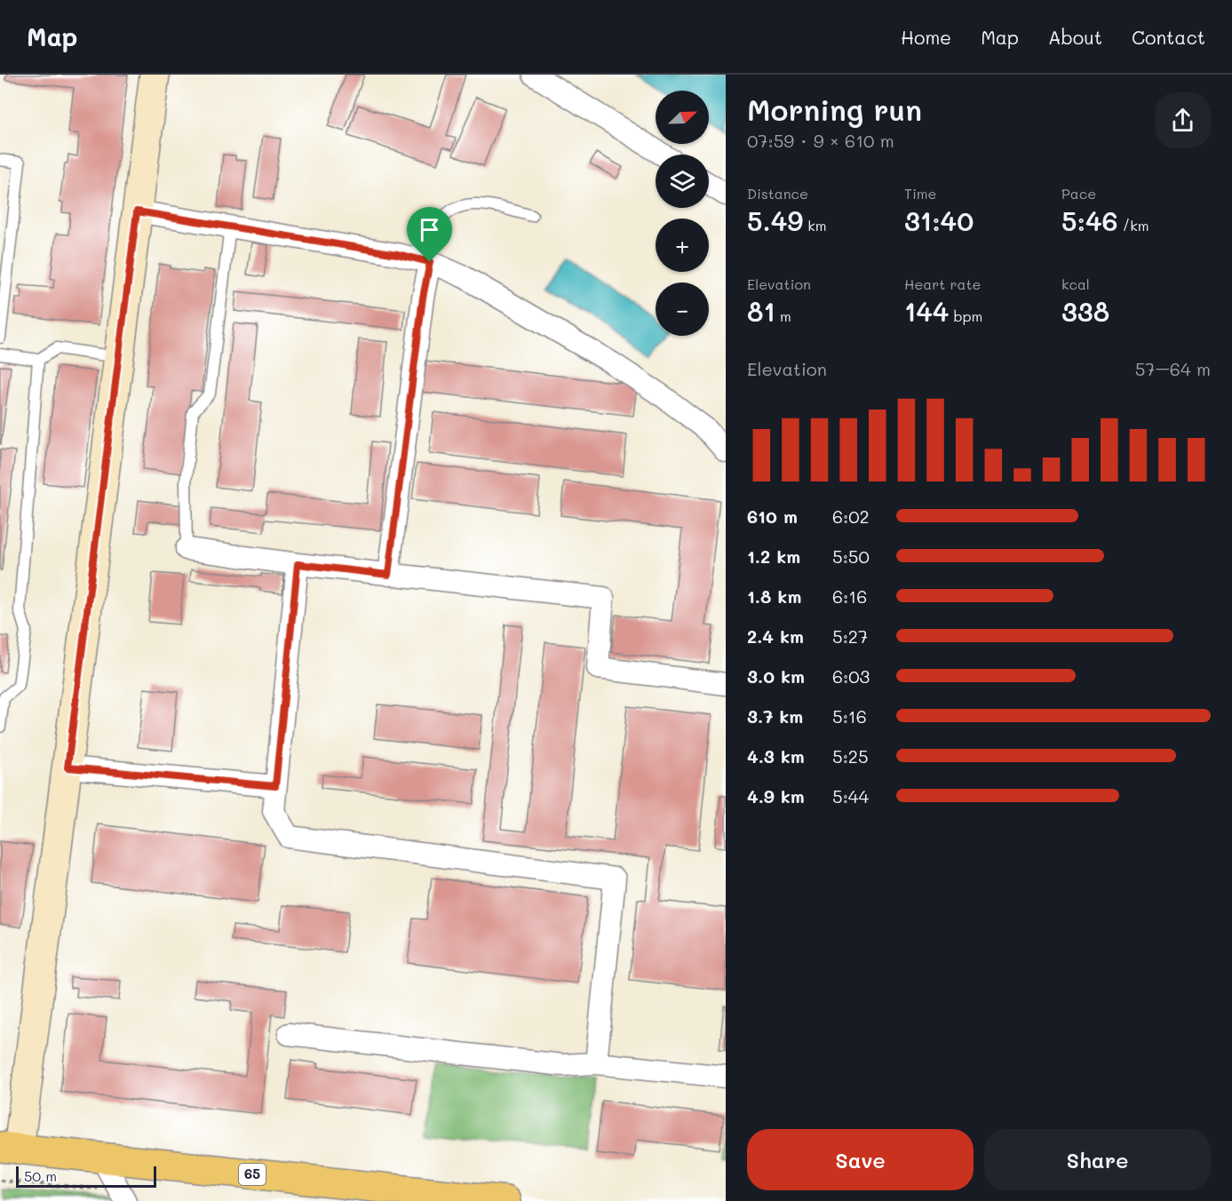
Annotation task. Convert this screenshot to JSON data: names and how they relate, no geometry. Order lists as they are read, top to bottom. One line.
{"streets":{"main road":["65"]},"scale_bar":"50 m","north":"top right","page":{"header":"Map","nav":["Home","Map","About","Contact"],"heading":["Morning run","07:59 · 9 × 610 m"],"map_buttons":["+","−"],"stats":[["Distance","5.49 km"],["Time","31:40"],["Pace","5:46 /km"],["Elevation","81 m"],["Heart rate","144 bpm"],["kcal","338"]],"chart":["Elevation","57–64 m"],"list":[{"name":"610 m","note":"6:02"},{"name":"1.2 km","note":"5:50"},{"name":"1.8 km","note":"6:16"},{"name":"2.4 km","note":"5:27"},{"name":"3.0 km","note":"6:03"},{"name":"3.7 km","note":"5:16"},{"name":"4.3 km","note":"5:25"},{"name":"4.9 km","note":"5:44"}],"buttons":["Save","Share"],"scale":"50 m"}}
